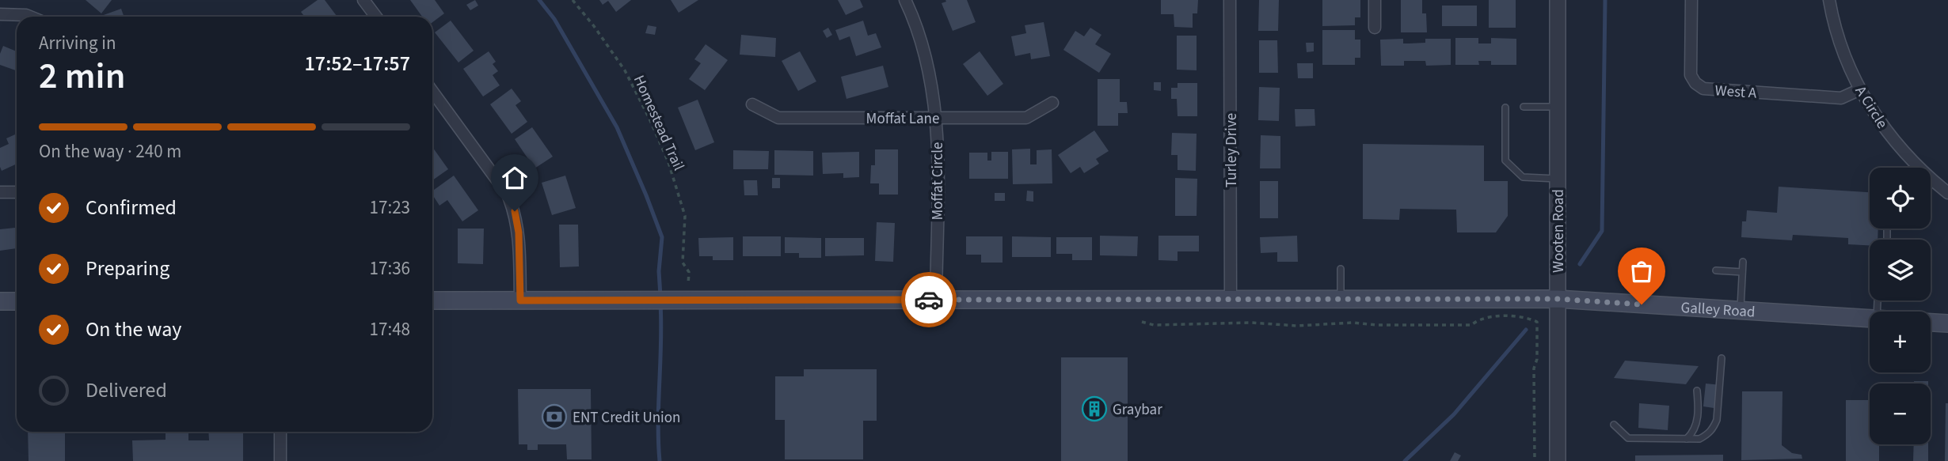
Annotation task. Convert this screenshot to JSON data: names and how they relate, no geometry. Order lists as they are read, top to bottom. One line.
{"streets":{"main road":["Galley Road"],"street":["West A","A Circle","Moffat Lane","Turley Drive","Moffat Circle","Wooten Road"],"path":["Homestead Trail"]},"crossings":[["West A","A Circle"],["Moffat Lane","Moffat Circle"],["Homestead Trail","Galley Road"],["Turley Drive","Galley Road"],["Moffat Circle","Galley Road"],["Wooten Road","Galley Road"]],"places":{"building":["Graybar"],"bank":["ENT Credit Union"]},"page":{"heading":["2 min","Arriving in","17:52–17:57"],"bar":"On the way · 240 m","map_buttons":["+","−"],"list":[["Confirmed","17:23"],["Preparing","17:36"],["On the way","17:48"],"Delivered"]}}
